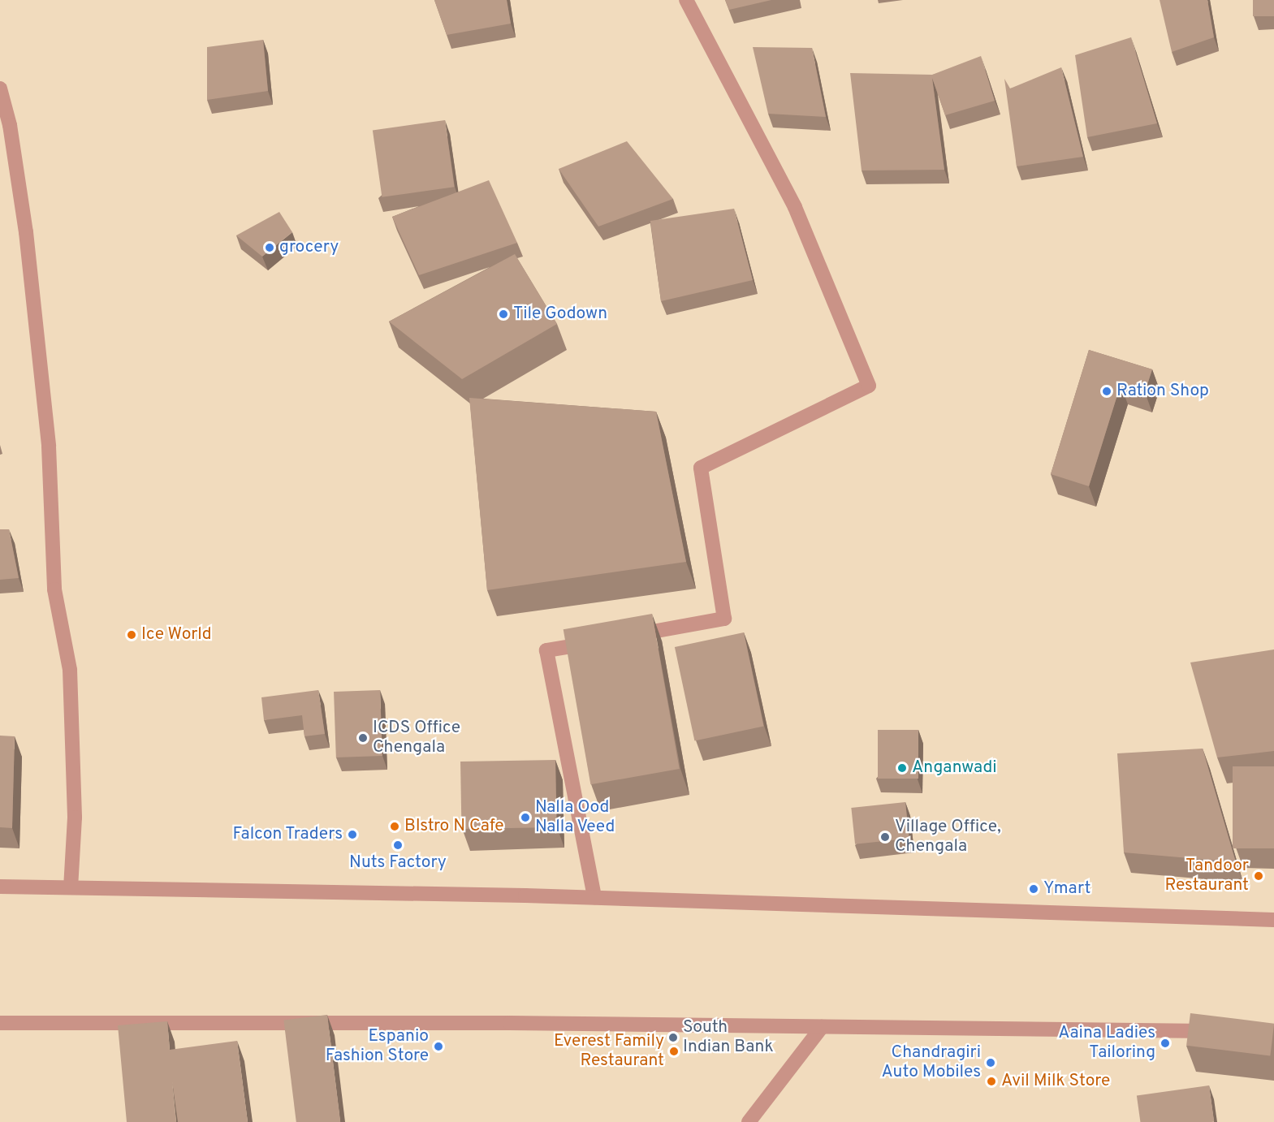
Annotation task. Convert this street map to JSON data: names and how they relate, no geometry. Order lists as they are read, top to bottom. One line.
{"places":["grocery","Tile Godown","Ration Shop","Ice World","ICDS Office Chengala","Anganwadi","Nalla Ood Nalla Veed","BIstro N Cafe","Falcon Traders","Village Office, Chengala","Nuts Factory","Tandoor Restaurant","Ymart","South Indian Bank","Aaina Ladies Tailoring","Espanio Fashion Store","Everest Family Restaurant","Chandragiri Auto Mobiles","Avil Milk Store"]}
